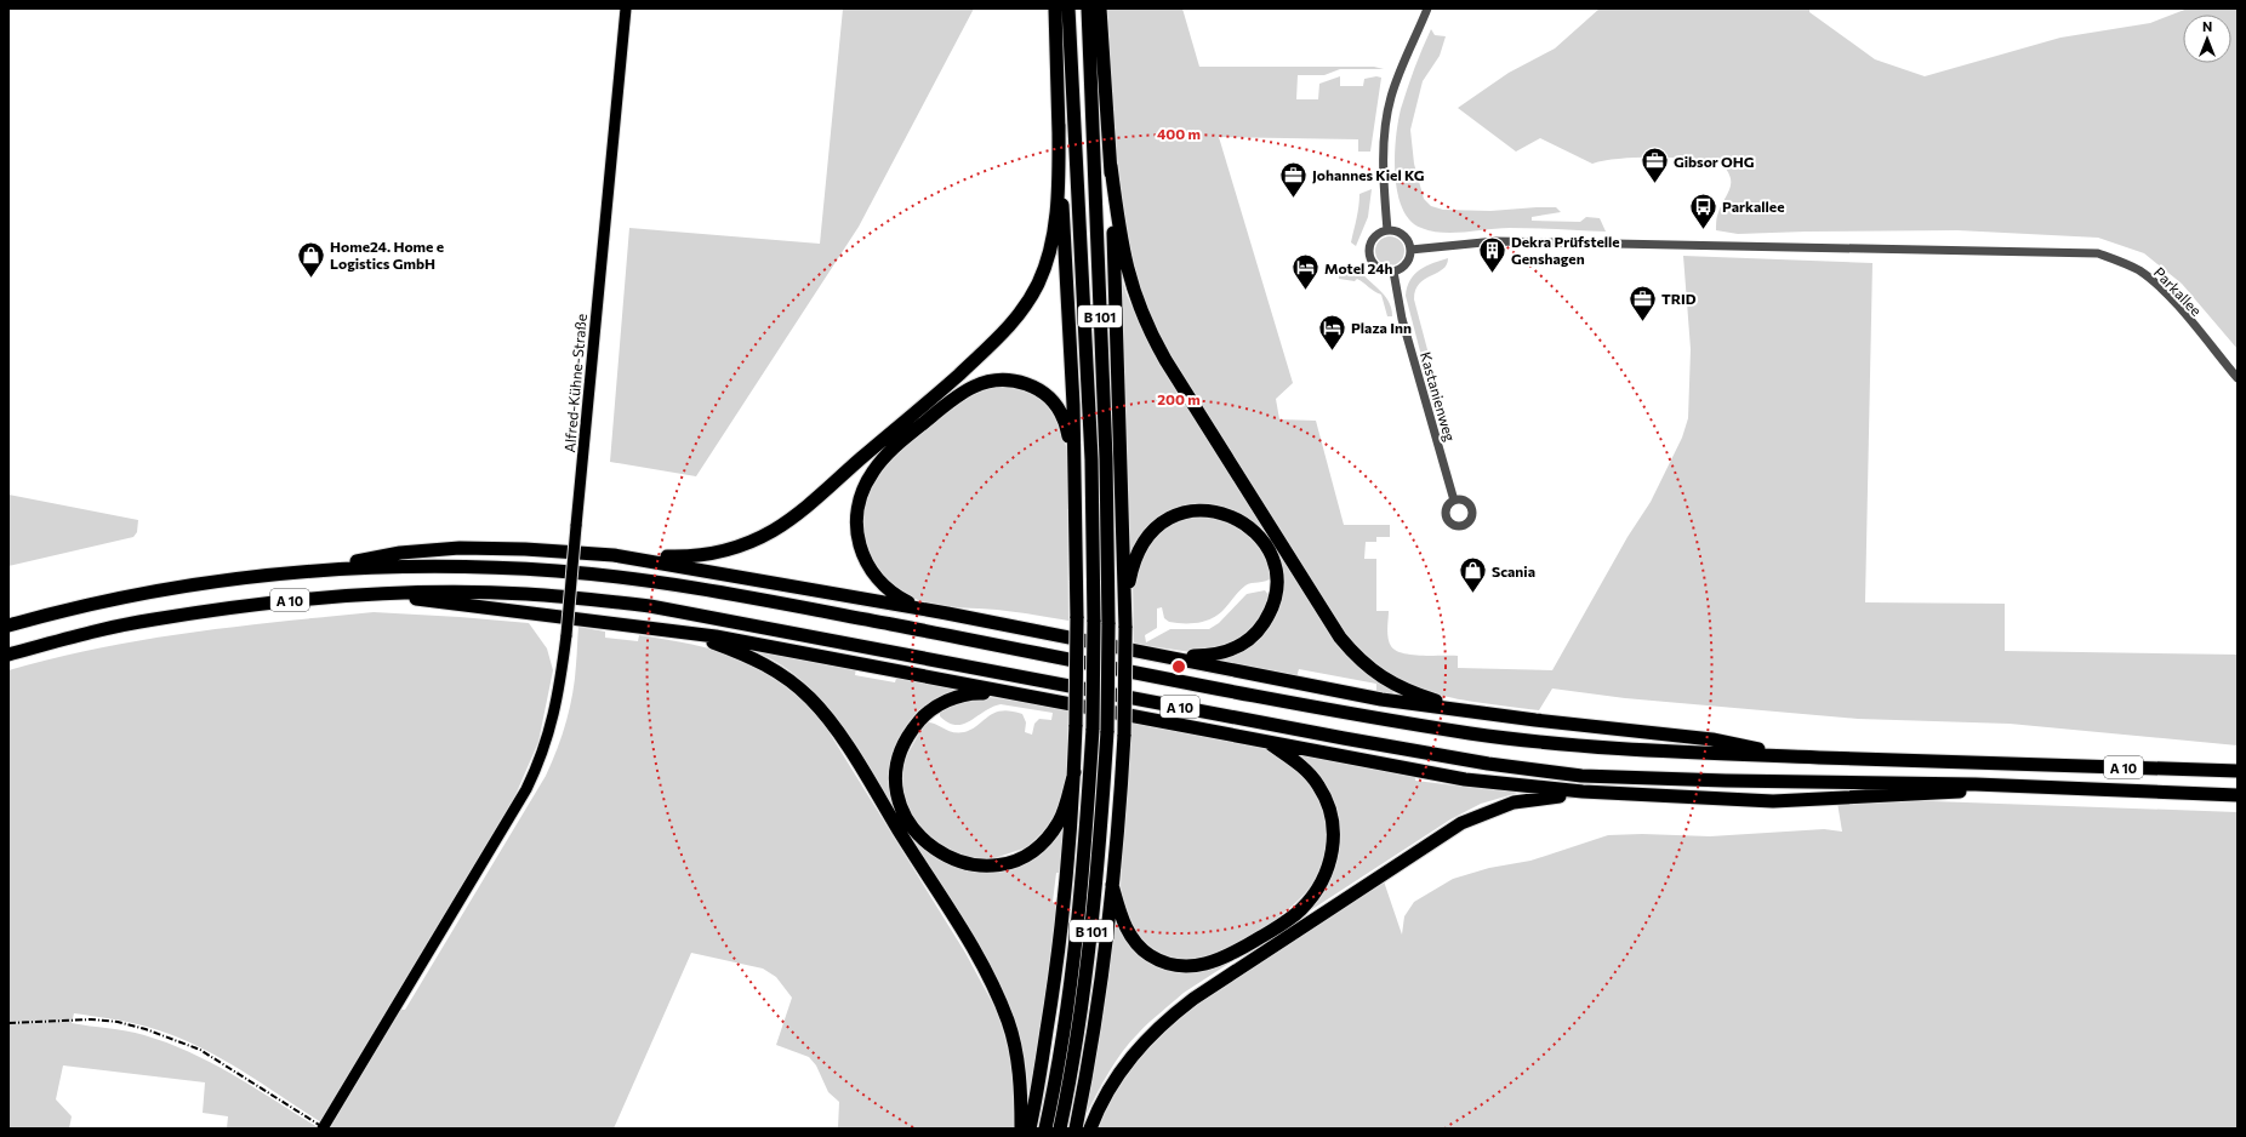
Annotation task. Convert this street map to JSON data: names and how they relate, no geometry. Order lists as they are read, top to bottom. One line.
{"streets":{"highway":["B 101","A 10"],"main road":["Alfred-Kühne-Straße"],"street":["Parkallee","Kastanienweg"]},"crossings":[["Parkallee","Kastanienweg"]],"places":{"office":["Gibsor OHG","Johannes Kiel KG","TRID"],"bus stop":["Parkallee"],"building":["Dekra Prüfstelle Genshagen"],"shop":["Home24. Home e Logistics GmbH","Scania"],"hotel":["Motel 24h","Plaza Inn"]},"north":"top","rings":["400 m","200 m"]}
